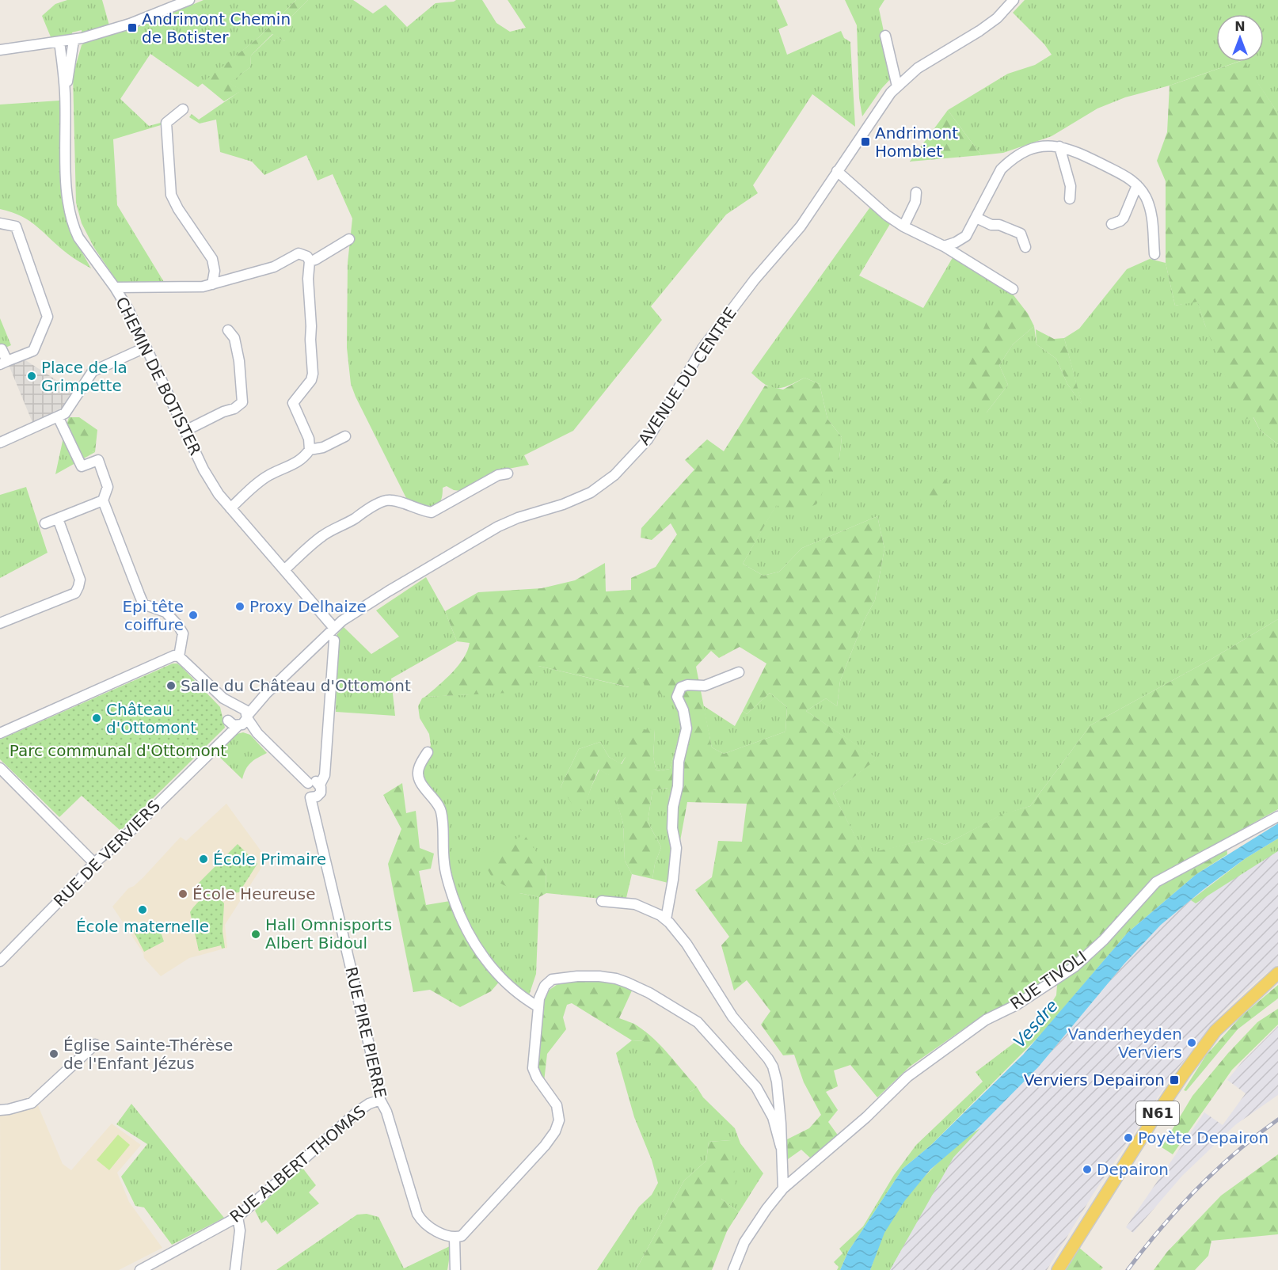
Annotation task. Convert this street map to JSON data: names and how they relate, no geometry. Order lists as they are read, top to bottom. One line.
{"streets":{"main road":["N61"],"street":["CHEMIN DE BOTISTER","AVENUE DU CENTRE","RUE DE VERVIERS","RUE TIVOLI","RUE PIRE PIERRE","RUE ALBERT THOMAS"]},"crossings":[["CHEMIN DE BOTISTER","AVENUE DU CENTRE"],["RUE PIRE PIERRE","RUE ALBERT THOMAS"]],"water":["Vesdre"],"parks":["Parc communal d'Ottomont"],"places":{"transit":["Andrimont Chemin de Botister","Andrimont Hombiet","Verviers Depairon"],"other":["Place de la Grimpette","Proxy Delhaize","Epi tête coiffure","Salle du Château d'Ottomont","Château d'Ottomont","École Primaire","École Heureuse","École maternelle","Hall Omnisports Albert Bidoul","Vanderheyden Verviers","Église Sainte-Thérèse de l'Enfant Jézus","Poyète Depairon","Depairon"]},"north":"top"}
